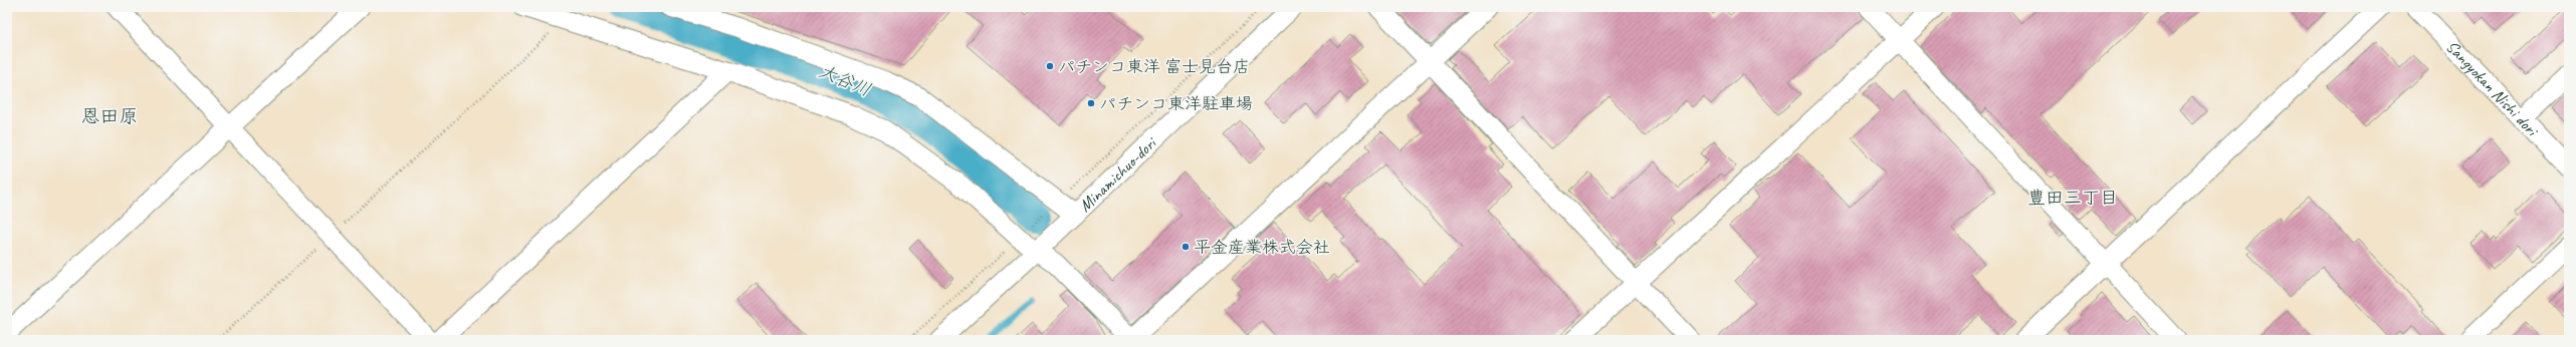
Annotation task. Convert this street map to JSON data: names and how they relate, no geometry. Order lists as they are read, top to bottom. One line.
{"streets":{"street":["Sangyokan Nishi dori","Minamichuo-dori"]},"districts":["恩田原","豊田三丁目"],"water":["大谷川"],"places":["パチンコ東洋 富士見台店","パチンコ東洋駐車場","平金産業株式会社"]}
